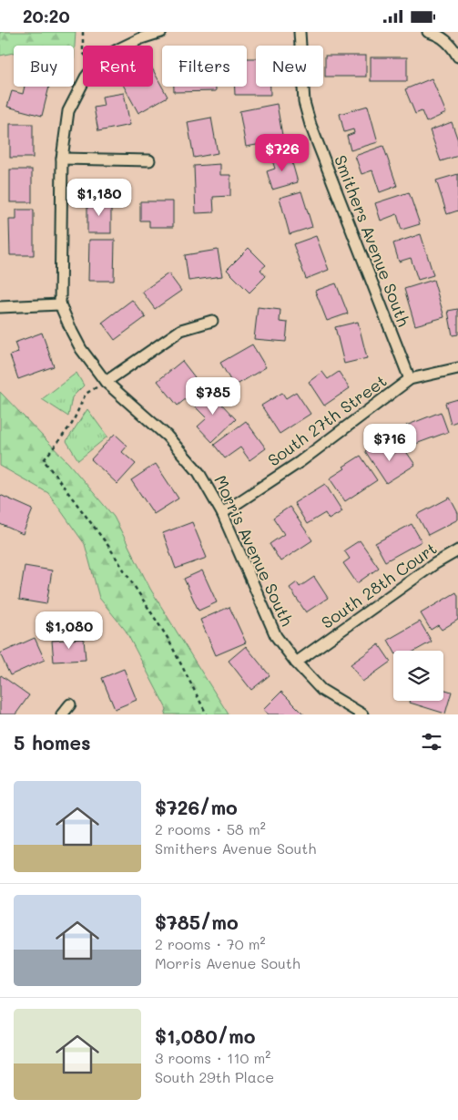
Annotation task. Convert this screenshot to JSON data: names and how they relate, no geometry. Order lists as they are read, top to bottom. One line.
{"streets":{"street":["Smithers Avenue South","South 27th Street","Morris Avenue South","South 28th Court"]},"crossings":[["Smithers Avenue South","South 27th Street"],["South 27th Street","Morris Avenue South"],["Morris Avenue South","South 28th Court"]],"page":{"status":"20:20","chip":["Buy","Rent","Filters","New"],"price":["$726","$1,180","$785","$716","$1,080"],"heading":"5 homes","list":[{"name":"$726/mo","note":"2 rooms · 58 m² · Smithers Avenue South"},{"name":"$785/mo","note":"2 rooms · 70 m² · Morris Avenue South"},{"name":"$1,080/mo","note":"3 rooms · 110 m² · South 29th Place"}]}}
